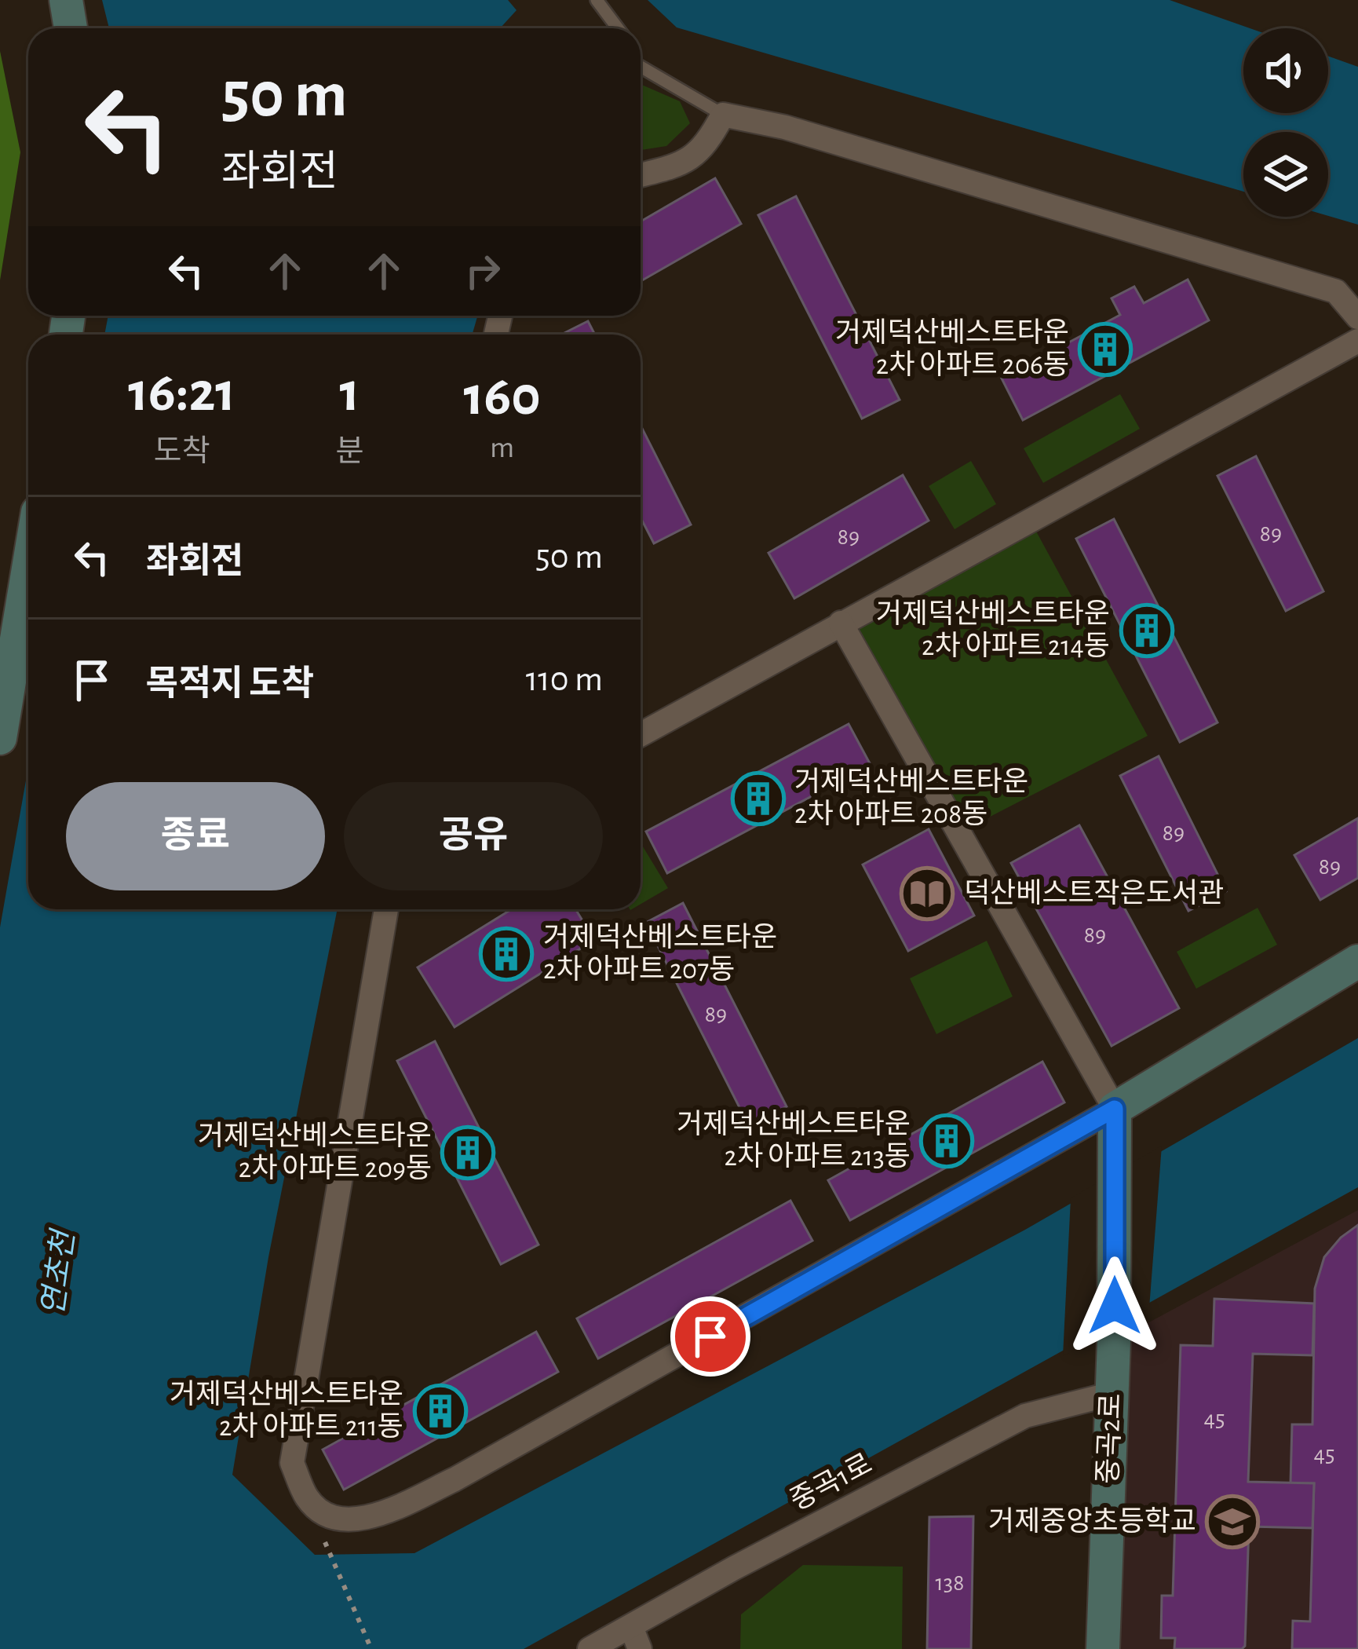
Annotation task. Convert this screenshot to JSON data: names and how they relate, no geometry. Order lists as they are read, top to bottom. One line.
{"streets":{"street":["중곡2로","중곡1로"]},"crossings":[["중곡2로","중곡1로"]],"water":["연초천"],"places":{"building":["거제덕산베스트타운 2차 아파트 206동","거제덕산베스트타운 2차 아파트 214동","거제덕산베스트타운 2차 아파트 208동","거제덕산베스트타운 2차 아파트 207동","거제덕산베스트타운 2차 아파트 213동","거제덕산베스트타운 2차 아파트 209동","거제덕산베스트타운 2차 아파트 211동"],"library":["덕산베스트작은도서관"],"school or university":["거제중앙초등학교"]},"house_numbers":["89","89","89","89","89","89","45","45","138"],"page":{"turn":["50 m","좌회전"],"eta":["16:21","도착","1","분","160","m"],"list":[{"name":"좌회전","value":"50 m"},{"name":"목적지 도착","value":"110 m"}],"buttons":["종료","공유"]}}
